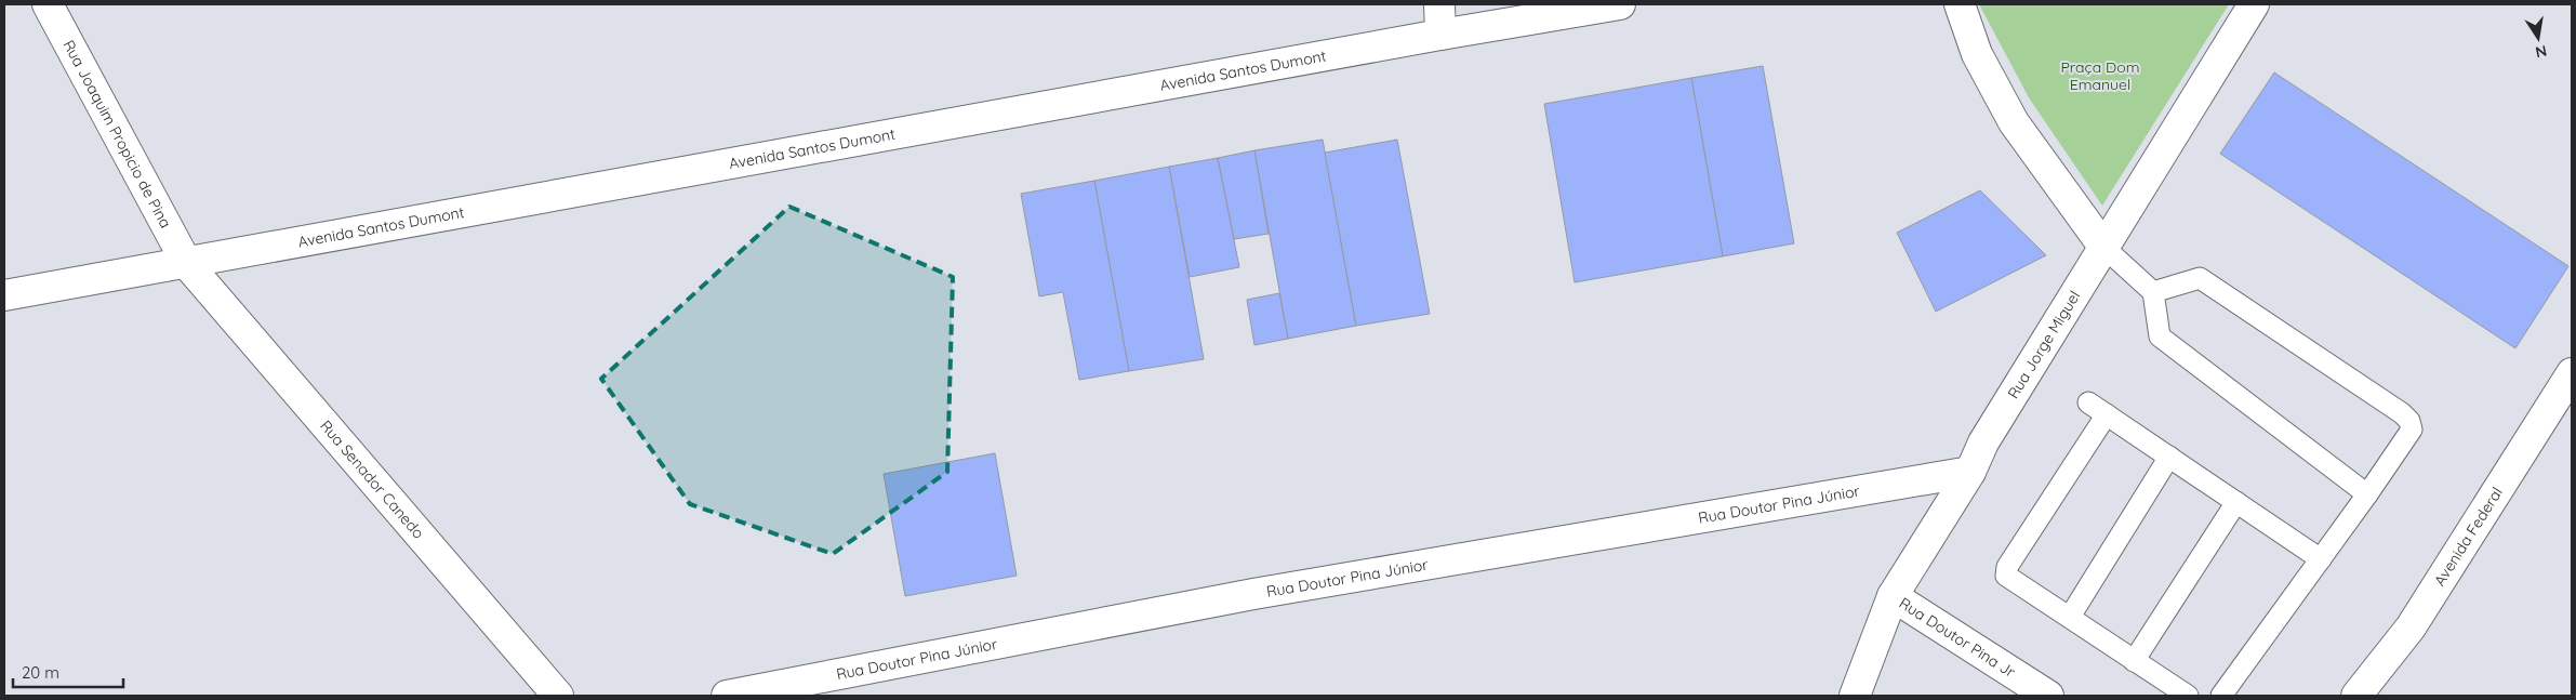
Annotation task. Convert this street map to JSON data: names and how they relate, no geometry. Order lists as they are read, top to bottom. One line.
{"streets":{"street":["Avenida Santos Dumont","Rua Joaquim Propicio de Pina","Rua Jorge Miguel","Rua Senador Canedo","Rua Doutor Pina Júnior","Avenida Federal","Rua Doutor Pina Jr"]},"crossings":[["Avenida Santos Dumont","Rua Joaquim Propicio de Pina"],["Avenida Santos Dumont","Rua Senador Canedo"],["Rua Joaquim Propicio de Pina","Rua Senador Canedo"],["Rua Jorge Miguel","Rua Doutor Pina Júnior"],["Rua Jorge Miguel","Rua Doutor Pina Jr"]],"parks":["Praça Dom Emanuel"],"scale_bar":"20 m","north":"bottom"}
